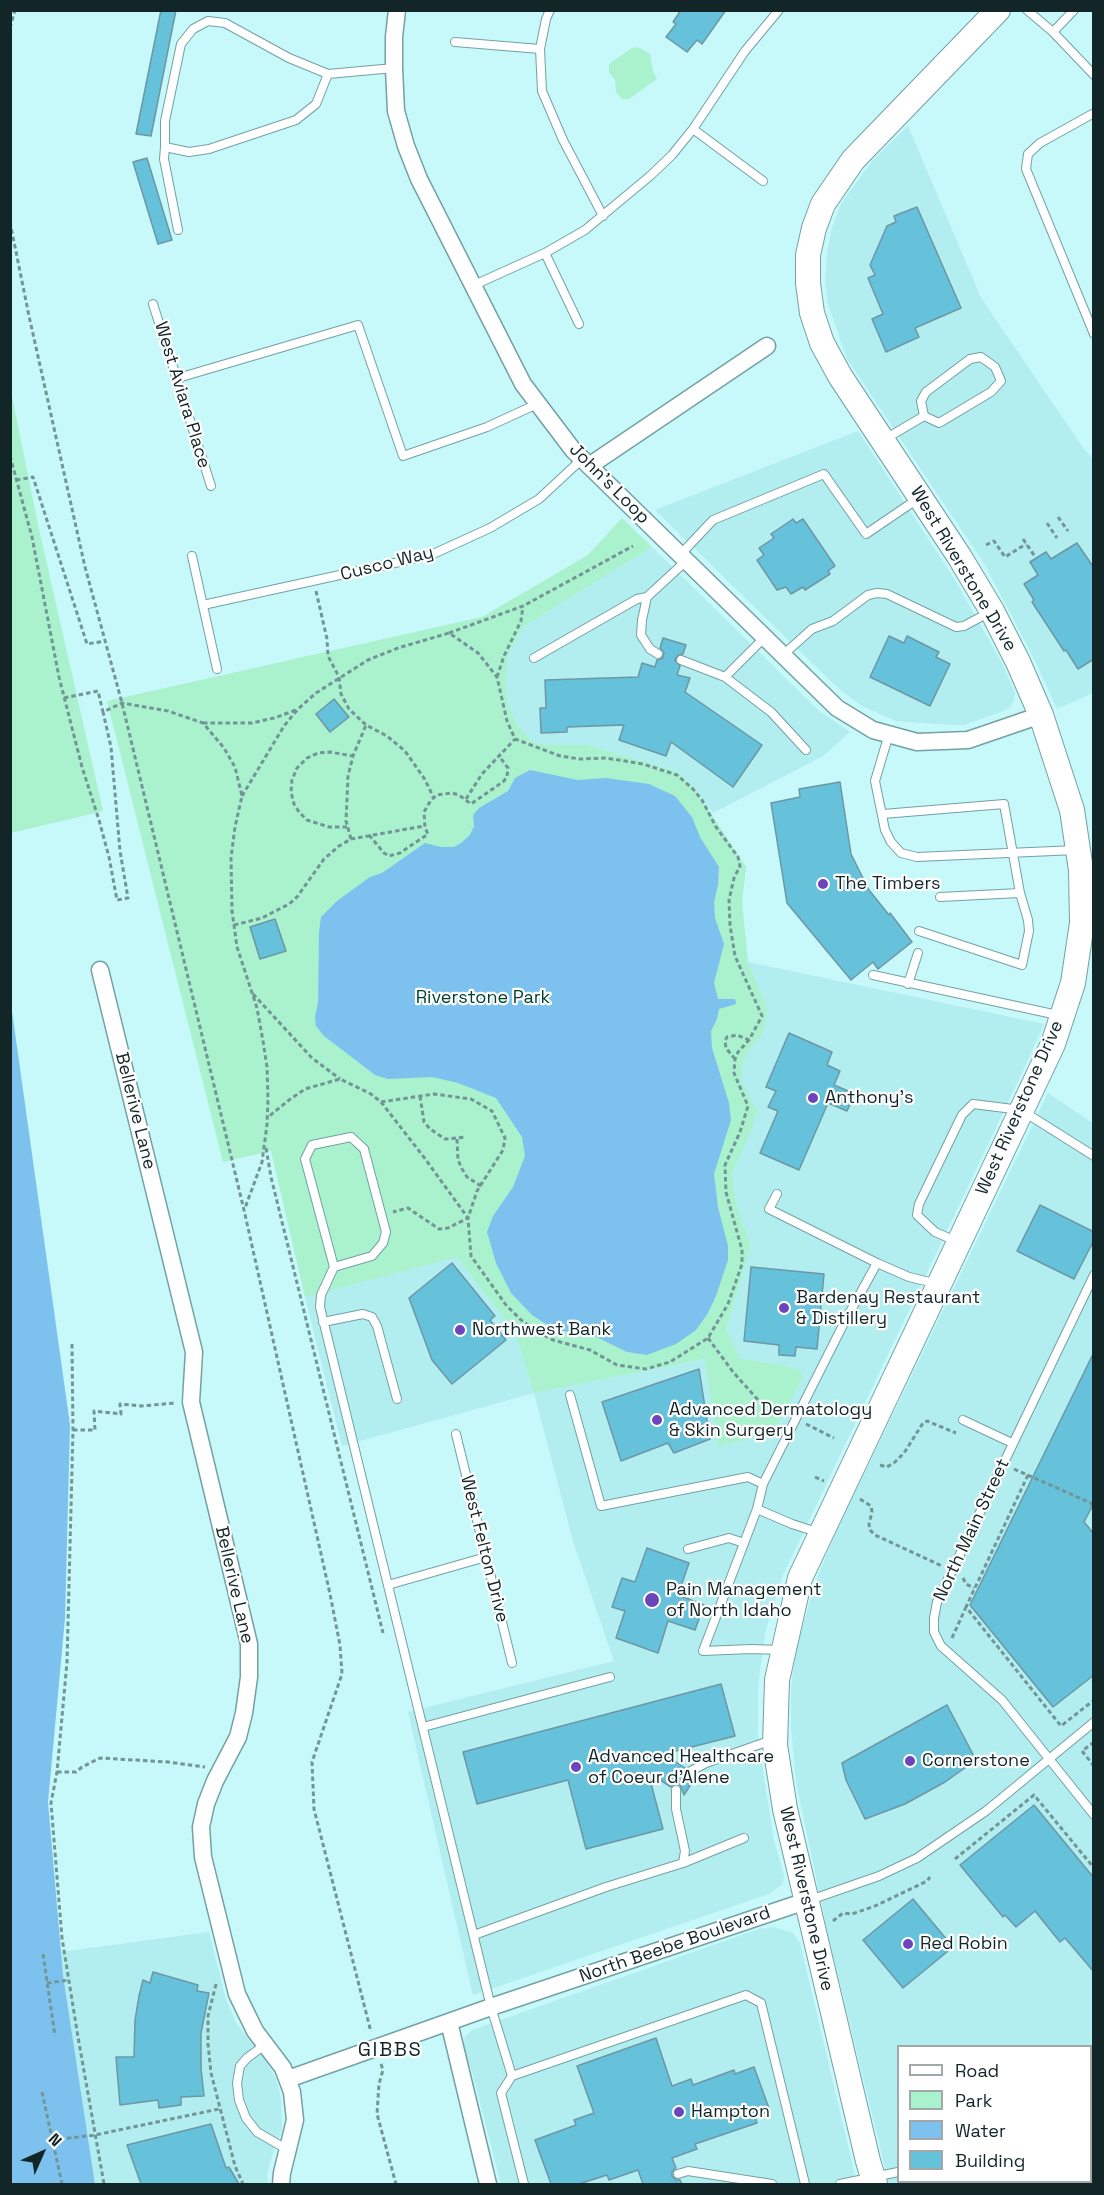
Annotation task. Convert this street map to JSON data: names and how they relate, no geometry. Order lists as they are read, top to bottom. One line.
{"streets":{"street":["John's Loop","West Riverstone Drive","Bellerive Lane","North Beebe Boulevard"],"lane":["West Aviara Place","Cusco Way","North Main Street","West Felton Drive"]},"crossings":[["John's Loop","Cusco Way"],["John's Loop","West Riverstone Drive"],["West Riverstone Drive","North Beebe Boulevard"],["Bellerive Lane","North Beebe Boulevard"],["North Main Street","North Beebe Boulevard"]],"districts":["GIBBS"],"parks":["Riverstone Park"],"places":["The Timbers","Anthony's","Bardenay Restaurant & Distillery","Northwest Bank","Advanced Dermatology & Skin Surgery","Pain Management of North Idaho","Cornerstone","Advanced Healthcare of Coeur d'Alene","Red Robin","Hampton"],"legend":["Road","Park","Water","Building"],"north":"top right"}
